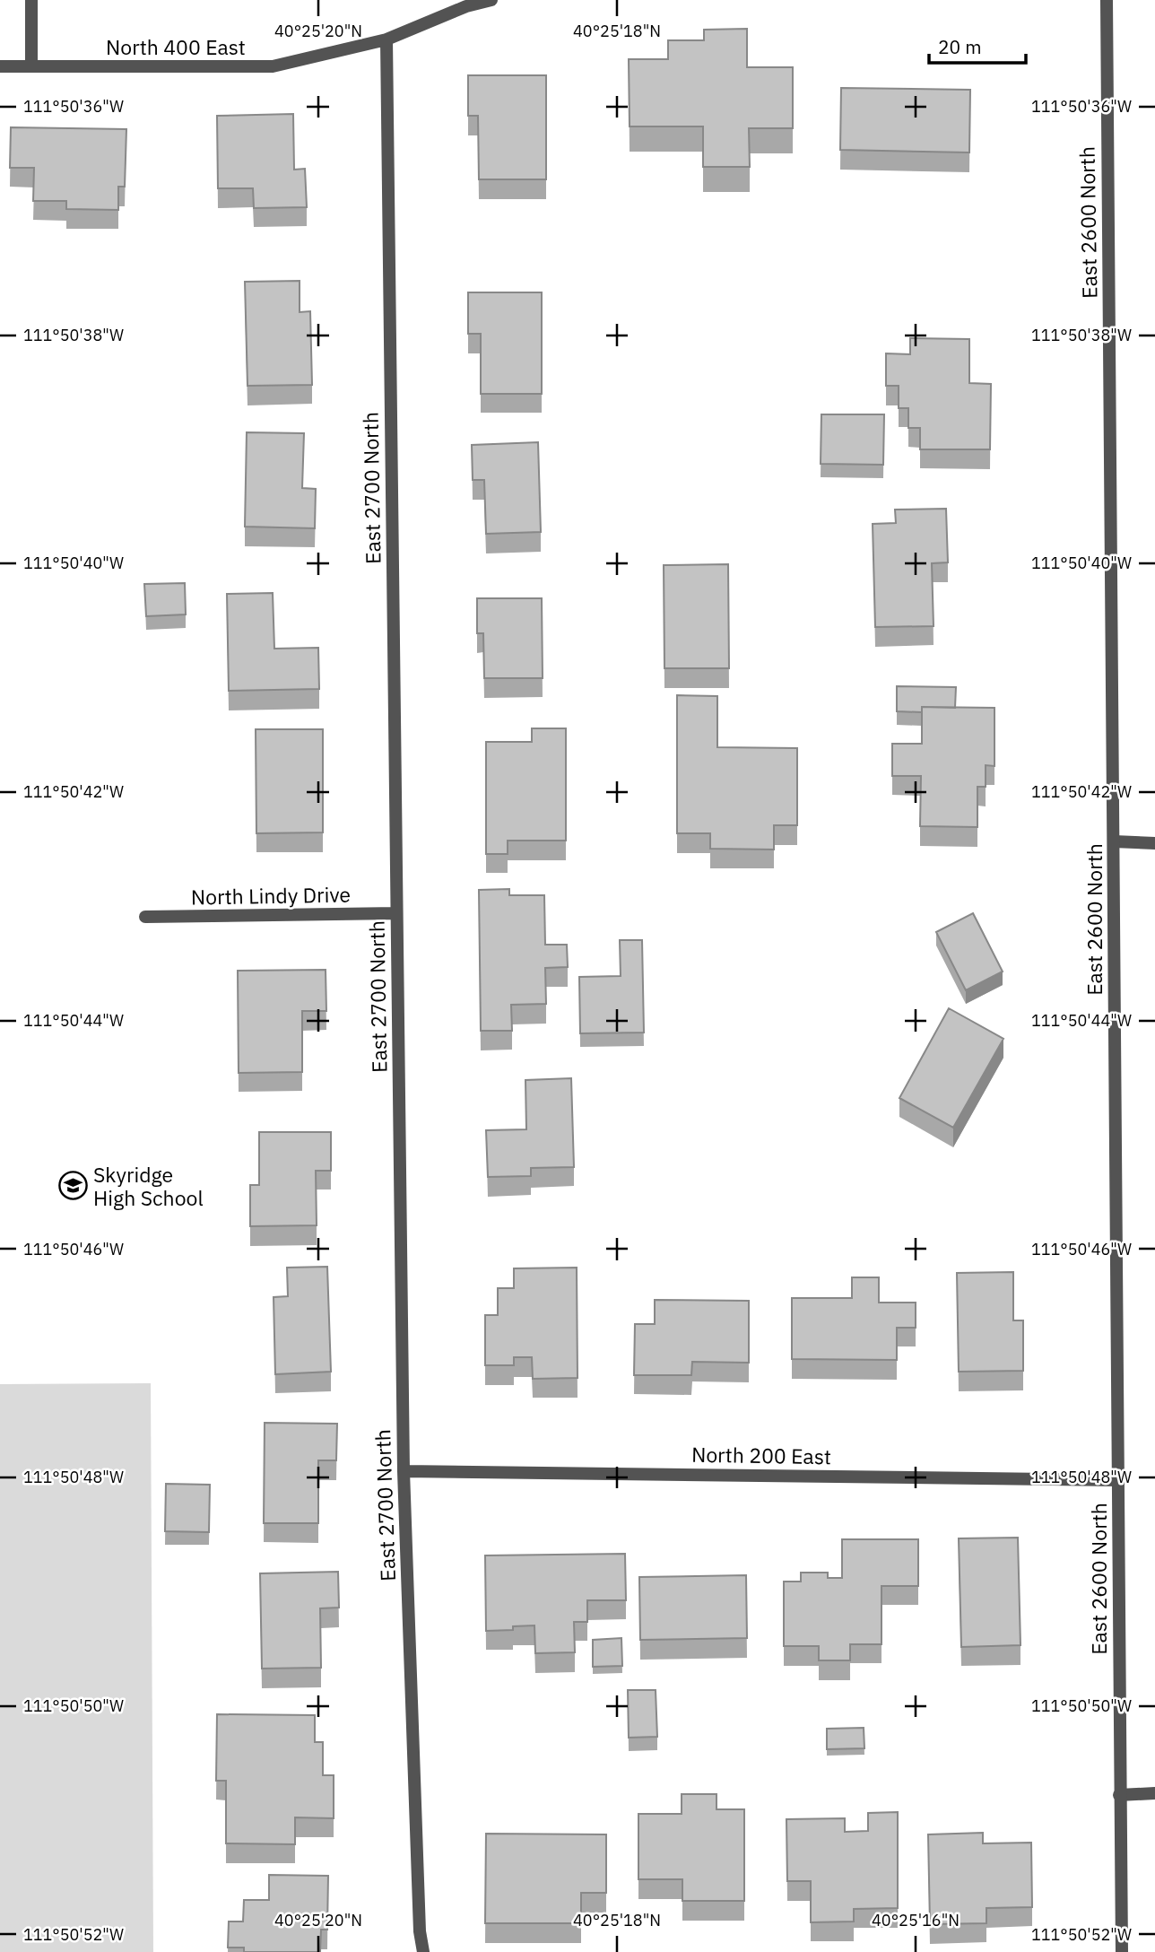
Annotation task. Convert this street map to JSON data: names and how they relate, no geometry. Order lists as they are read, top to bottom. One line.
{"streets":{"street":["North 400 East","East 2600 North","East 2700 North","North Lindy Drive","North 200 East"]},"crossings":[["North 400 East","East 2700 North"],["East 2600 North","North 200 East"],["East 2700 North","North Lindy Drive"],["East 2700 North","North 200 East"]],"places":{"school or university":["Skyridge High School"]},"scale_bar":"20 m","coordinates":["40°25'20\"N","40°25'18\"N","111°50'36\"W","111°50'38\"W","111°50'40\"W","111°50'42\"W","111°50'44\"W","111°50'46\"W","111°50'48\"W","111°50'50\"W","40°25'16\"N","111°50'52\"W"]}
